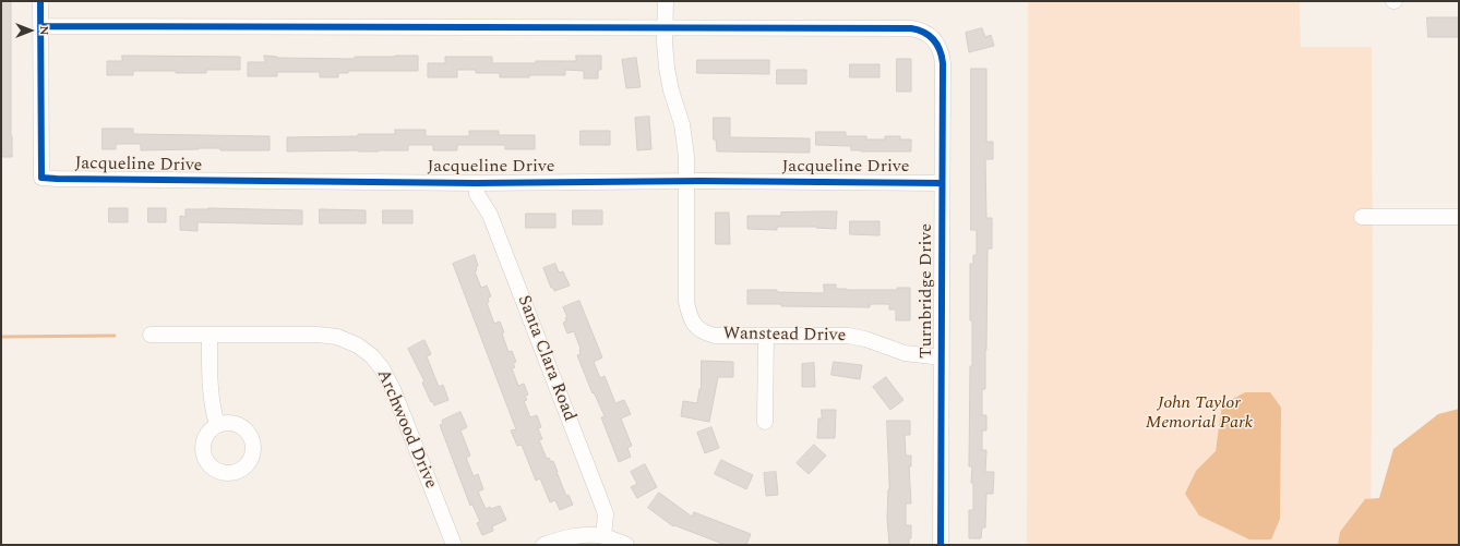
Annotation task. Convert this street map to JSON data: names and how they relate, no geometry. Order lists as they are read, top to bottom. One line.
{"streets":{"street":["Jacqueline Drive","Turnbridge Drive","Wanstead Drive","Santa Clara Road","Archwood Drive"]},"crossings":[["Jacqueline Drive","Turnbridge Drive"],["Jacqueline Drive","Wanstead Drive"],["Jacqueline Drive","Santa Clara Road"],["Turnbridge Drive","Wanstead Drive"]],"parks":["John Taylor Memorial Park"],"north":"right"}
